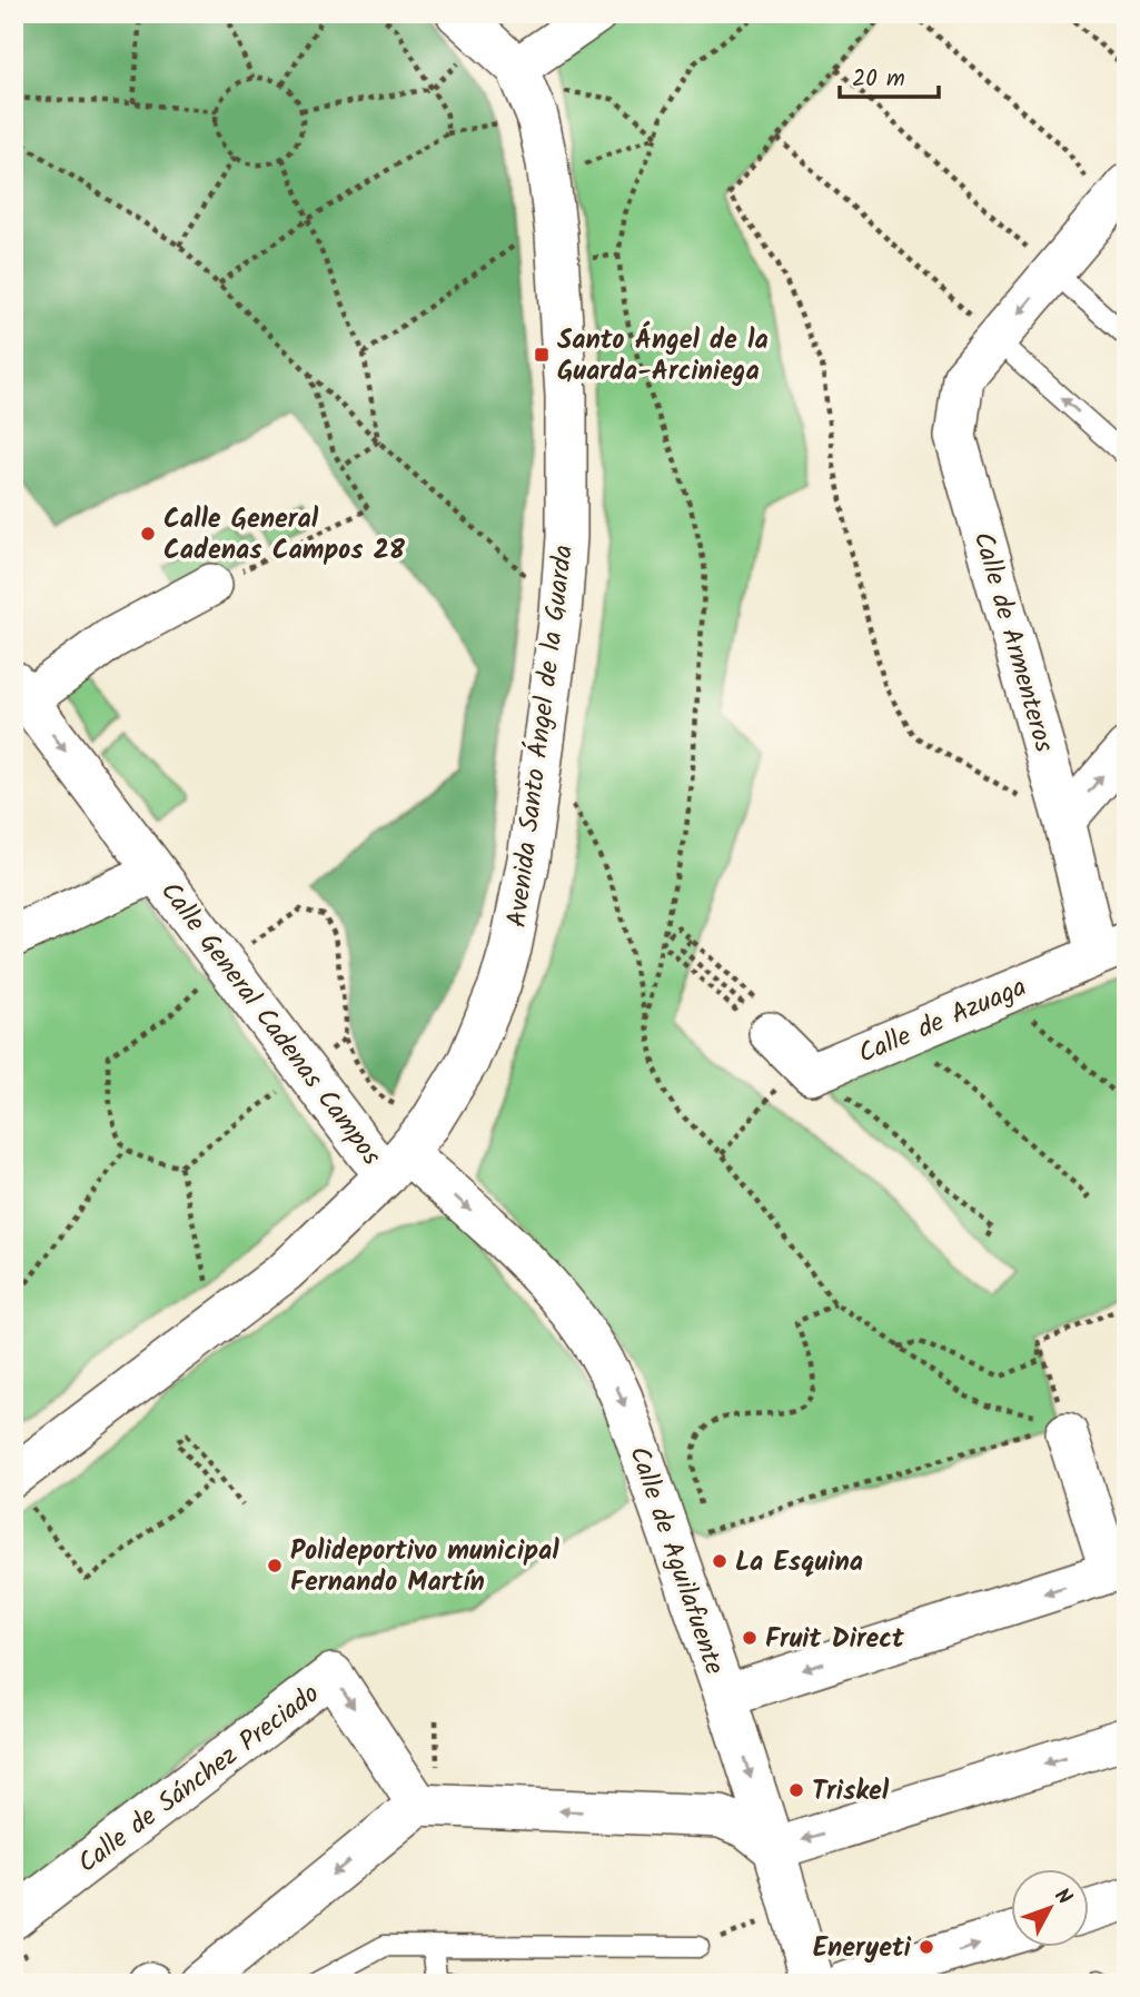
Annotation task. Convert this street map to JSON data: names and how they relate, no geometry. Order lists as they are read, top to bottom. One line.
{"streets":{"street":["Calle de Armenteros","Avenida Santo Ángel de la Guarda","Calle de Azuaga","Calle General Cadenas Campos","Calle de Aguilafuente","Calle de Sánchez Preciado"]},"crossings":[["Calle de Armenteros","Calle de Azuaga"],["Avenida Santo Ángel de la Guarda","Calle General Cadenas Campos"],["Avenida Santo Ángel de la Guarda","Calle de Aguilafuente"],["Calle General Cadenas Campos","Calle de Aguilafuente"]],"places":{"transit":["Santo Ángel de la Guarda-Arciniega"],"other":["Calle General Cadenas Campos 28","La Esquina","Polideportivo municipal Fernando Martín","Fruit Direct","Triskel","Eneryeti"]},"scale_bar":"20 m","north":"top right"}
